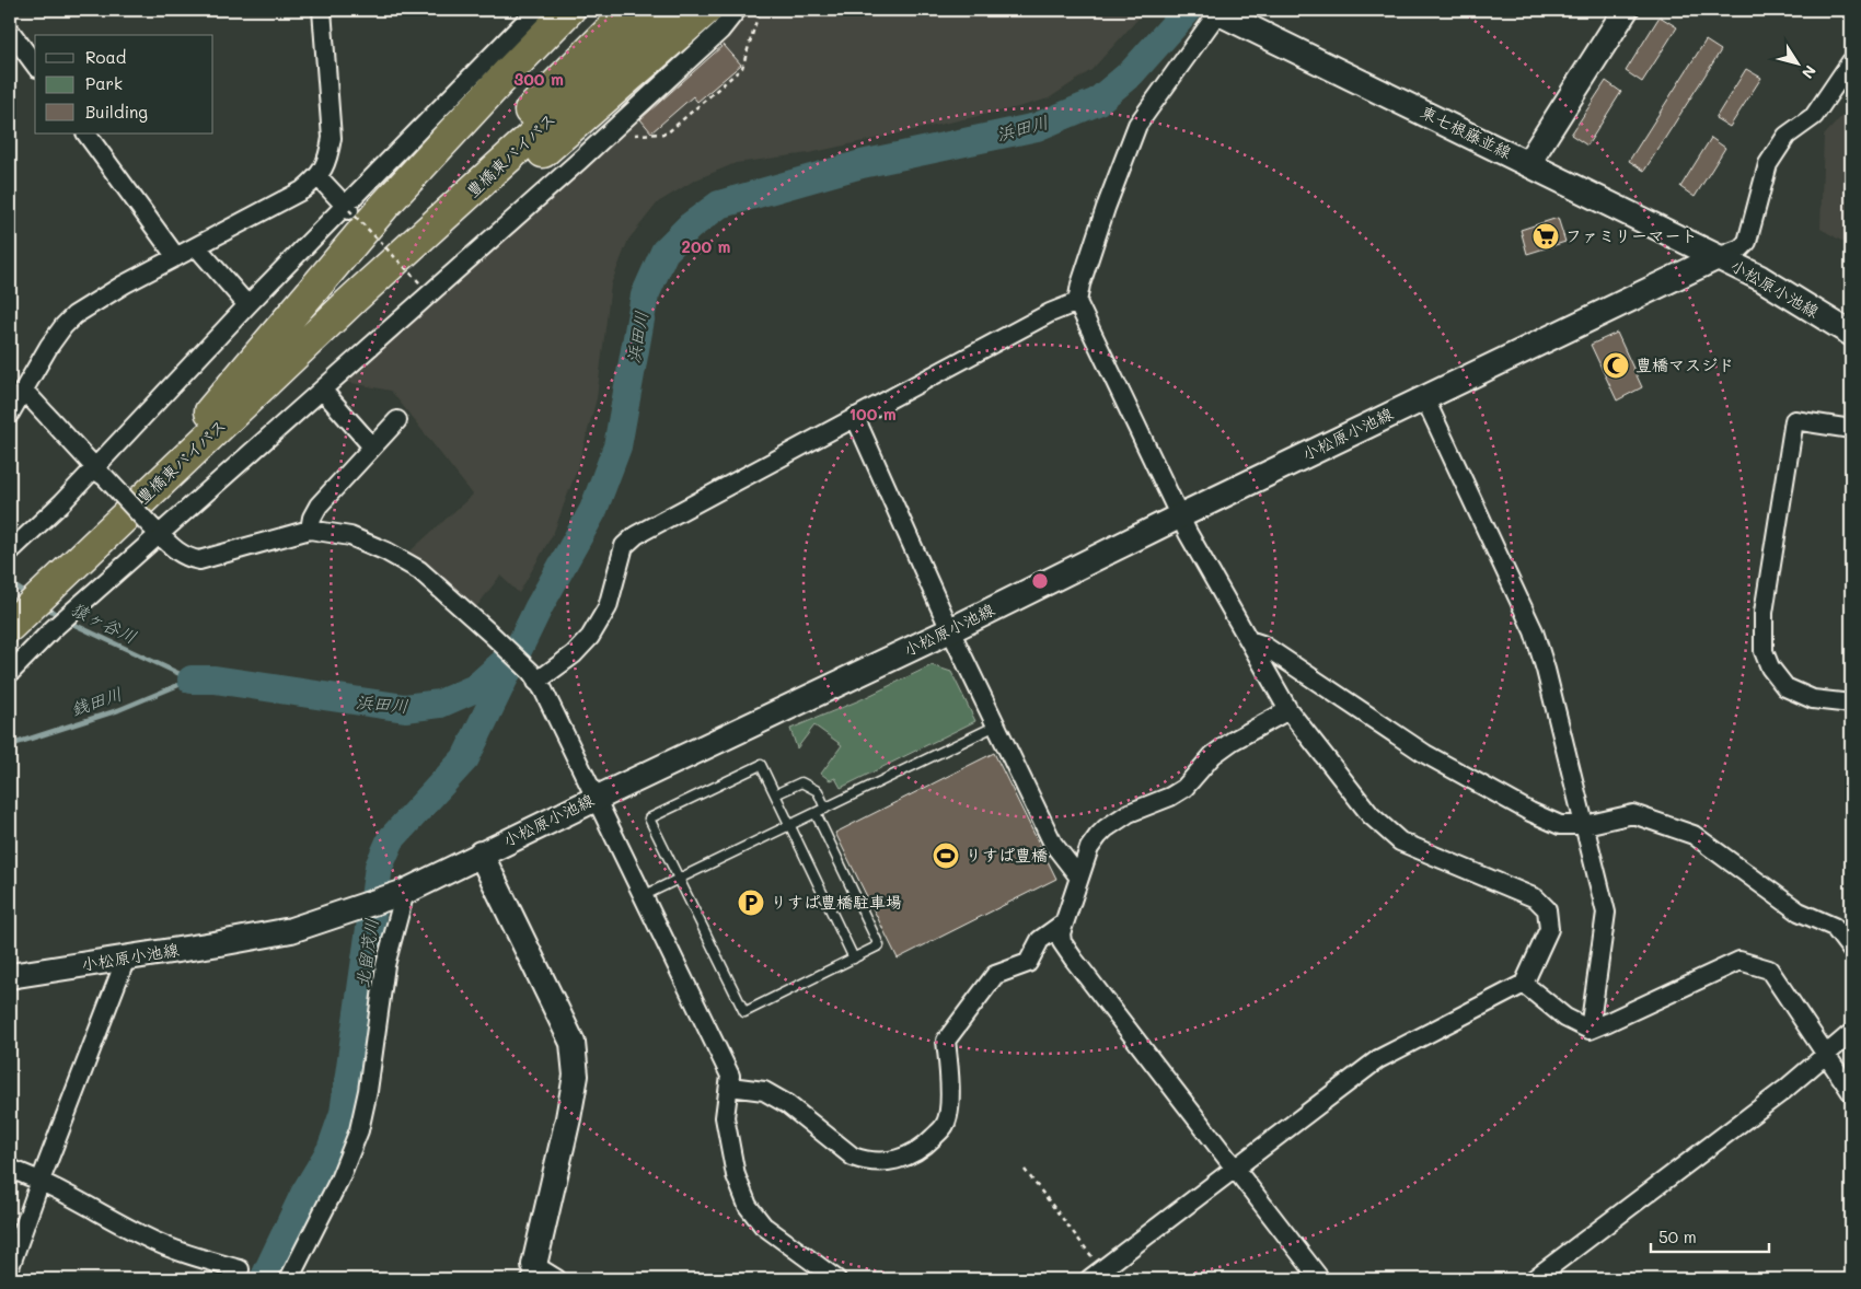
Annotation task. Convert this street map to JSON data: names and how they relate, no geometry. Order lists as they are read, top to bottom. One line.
{"streets":{"highway":["豊橋東バイパス"],"main road":["東七根藤並線","小松原小池線"]},"crossings":[["東七根藤並線","小松原小池線"]],"water":["浜田川","猿ヶ谷川","銭田川","北留茂川"],"places":{"supermarket":["ファミリーマート"],"mosque":["豊橋マスジド"],"sports":["りすぱ豊橋"],"parking":["りすぱ豊橋駐車場"]},"legend":["Road","Park","Building"],"scale_bar":"50 m","north":"bottom right","rings":["300 m","200 m","100 m"]}
